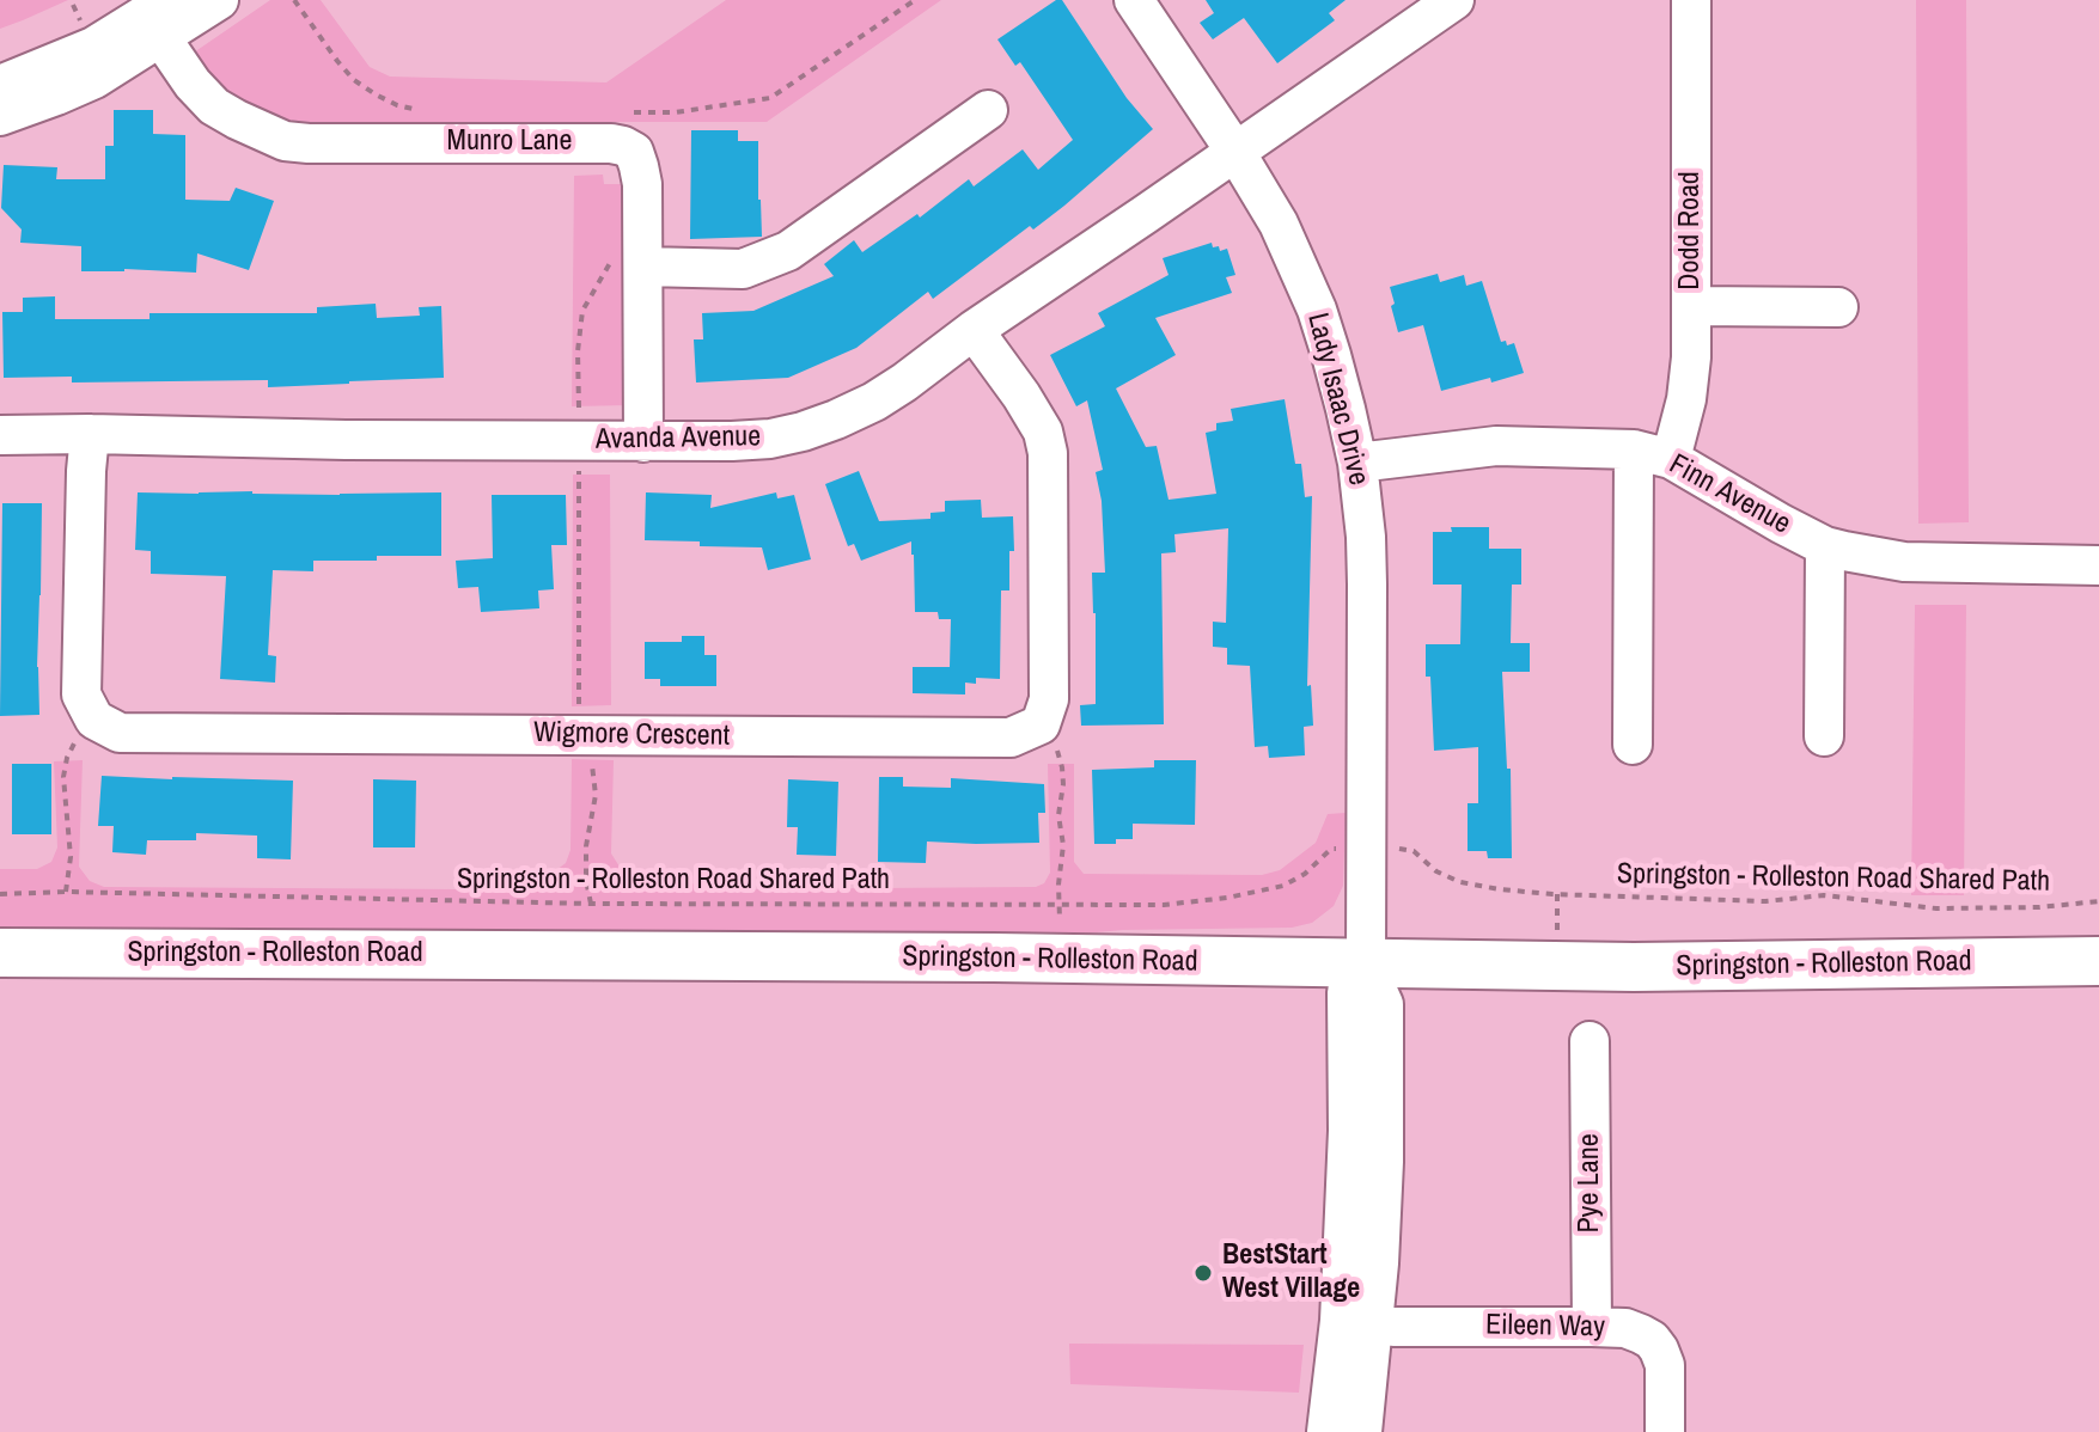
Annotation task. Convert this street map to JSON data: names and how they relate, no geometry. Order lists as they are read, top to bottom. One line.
{"streets":{"main road":["Springston - Rolleston Road"],"street":["Munro Lane","Dodd Road","Lady Isaac Drive","Avanda Avenue","Finn Avenue","Wigmore Crescent","Pye Lane","Eileen Way"],"path":["Springston - Rolleston Road Shared Path"]},"crossings":[["Munro Lane","Avanda Avenue"],["Dodd Road","Finn Avenue"],["Lady Isaac Drive","Avanda Avenue"],["Lady Isaac Drive","Finn Avenue"],["Lady Isaac Drive","Springston - Rolleston Road"],["Avanda Avenue","Wigmore Crescent"],["Pye Lane","Eileen Way"]],"places":["BestStart West Village"]}
